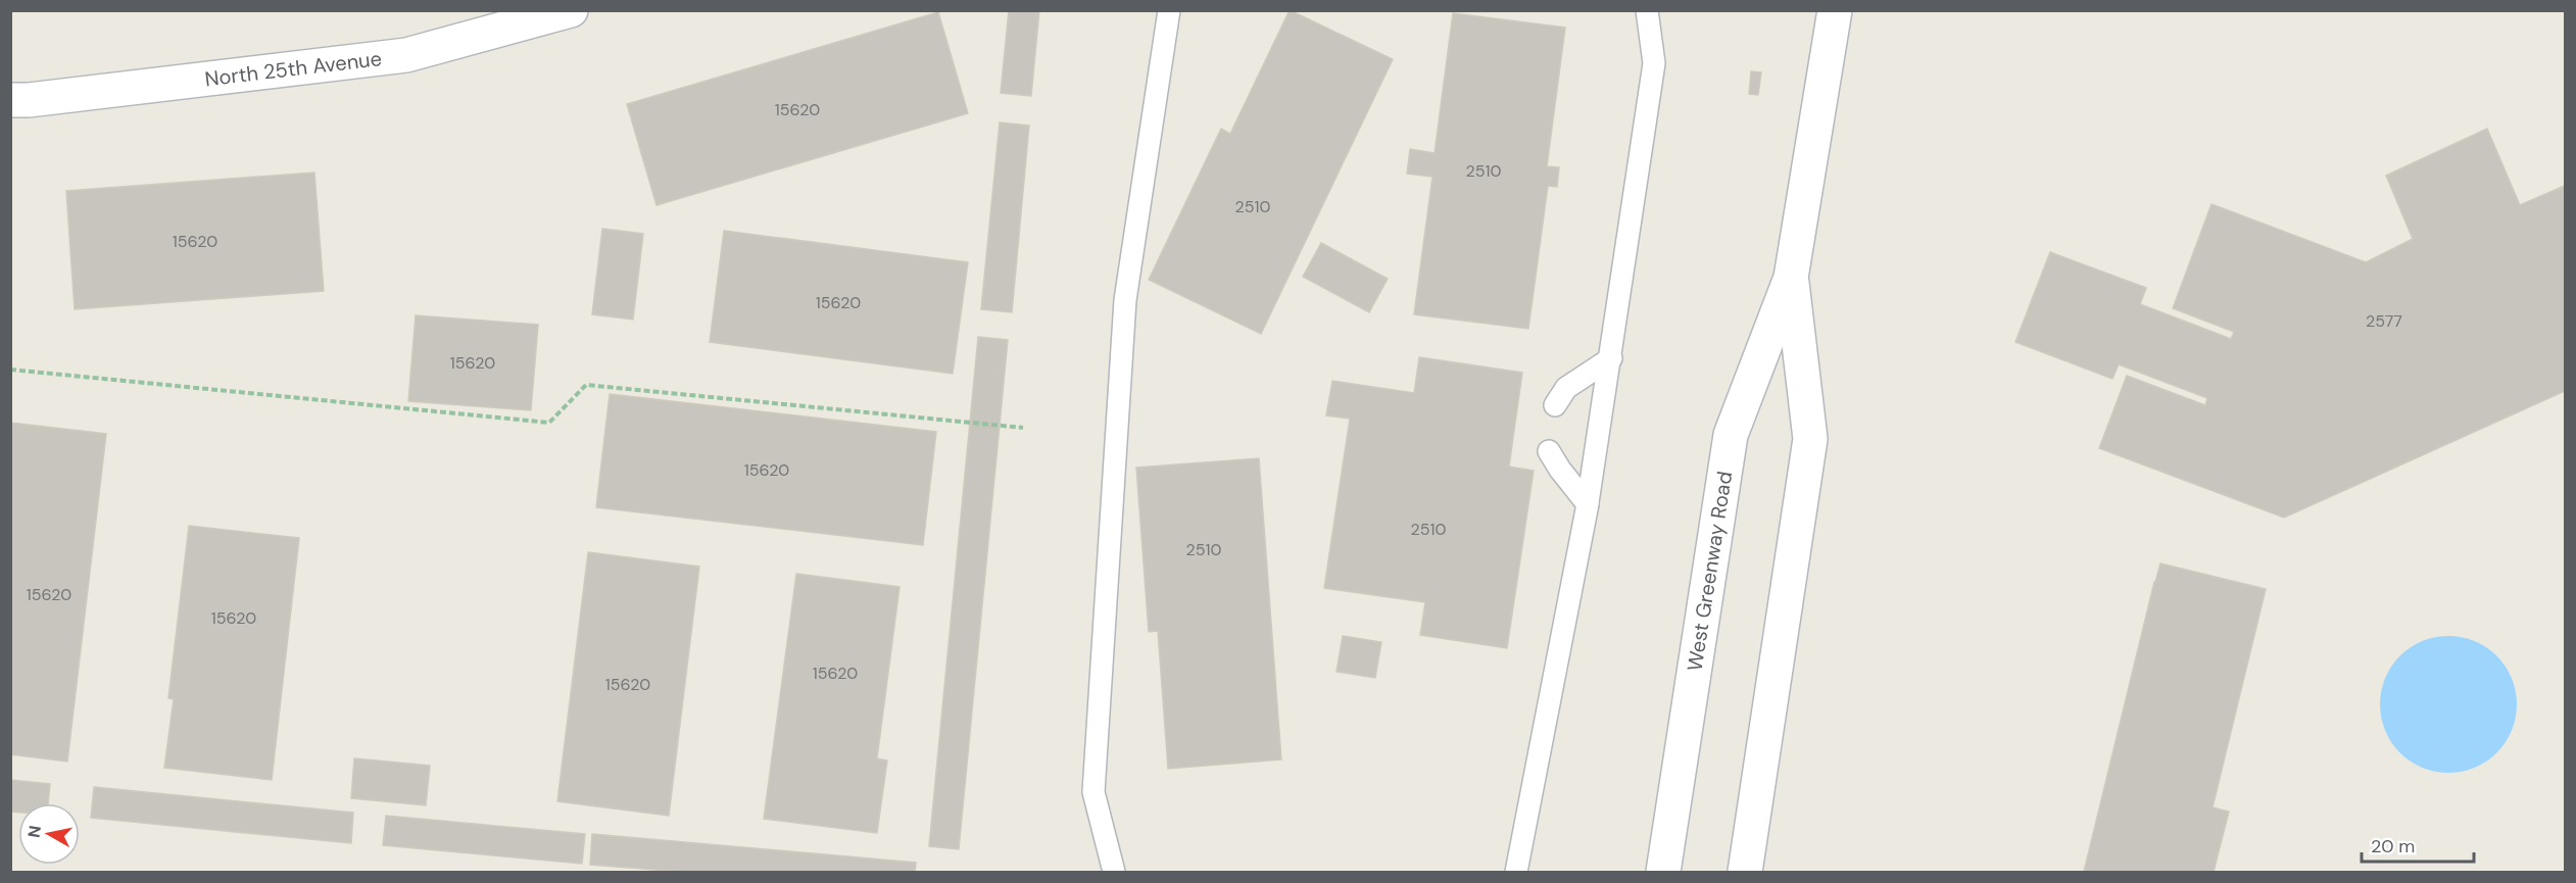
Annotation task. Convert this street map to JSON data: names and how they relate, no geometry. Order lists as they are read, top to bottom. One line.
{"streets":{"main road":["North 25th Avenue","West Greenway Road"]},"house_numbers":["15620","2510","2510","15620","15620","2577","15620","15620","2510","2510","15620","15620","15620","15620"],"scale_bar":"20 m","north":"left"}
